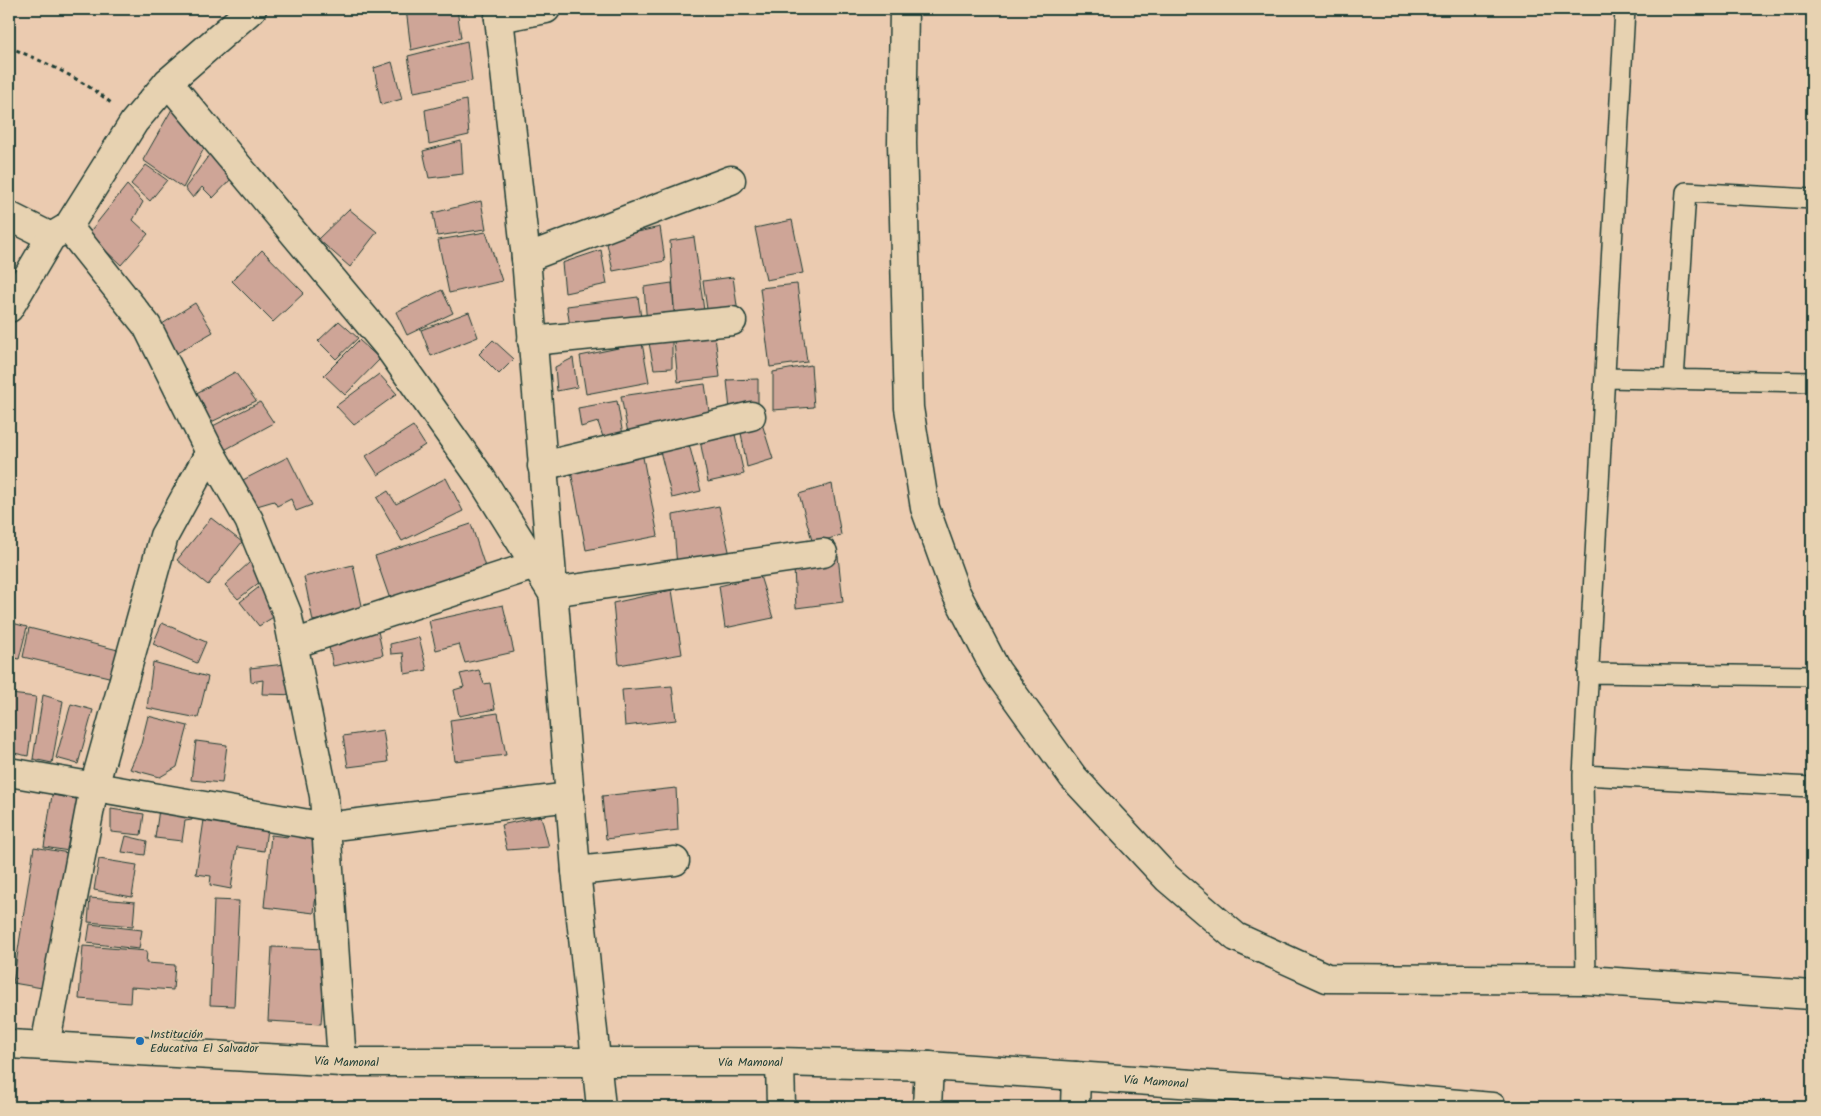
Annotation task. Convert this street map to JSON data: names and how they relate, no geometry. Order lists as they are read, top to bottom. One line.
{"streets":{"street":["Vía Mamonal"]},"places":["Institución Educativa El Salvador"]}
